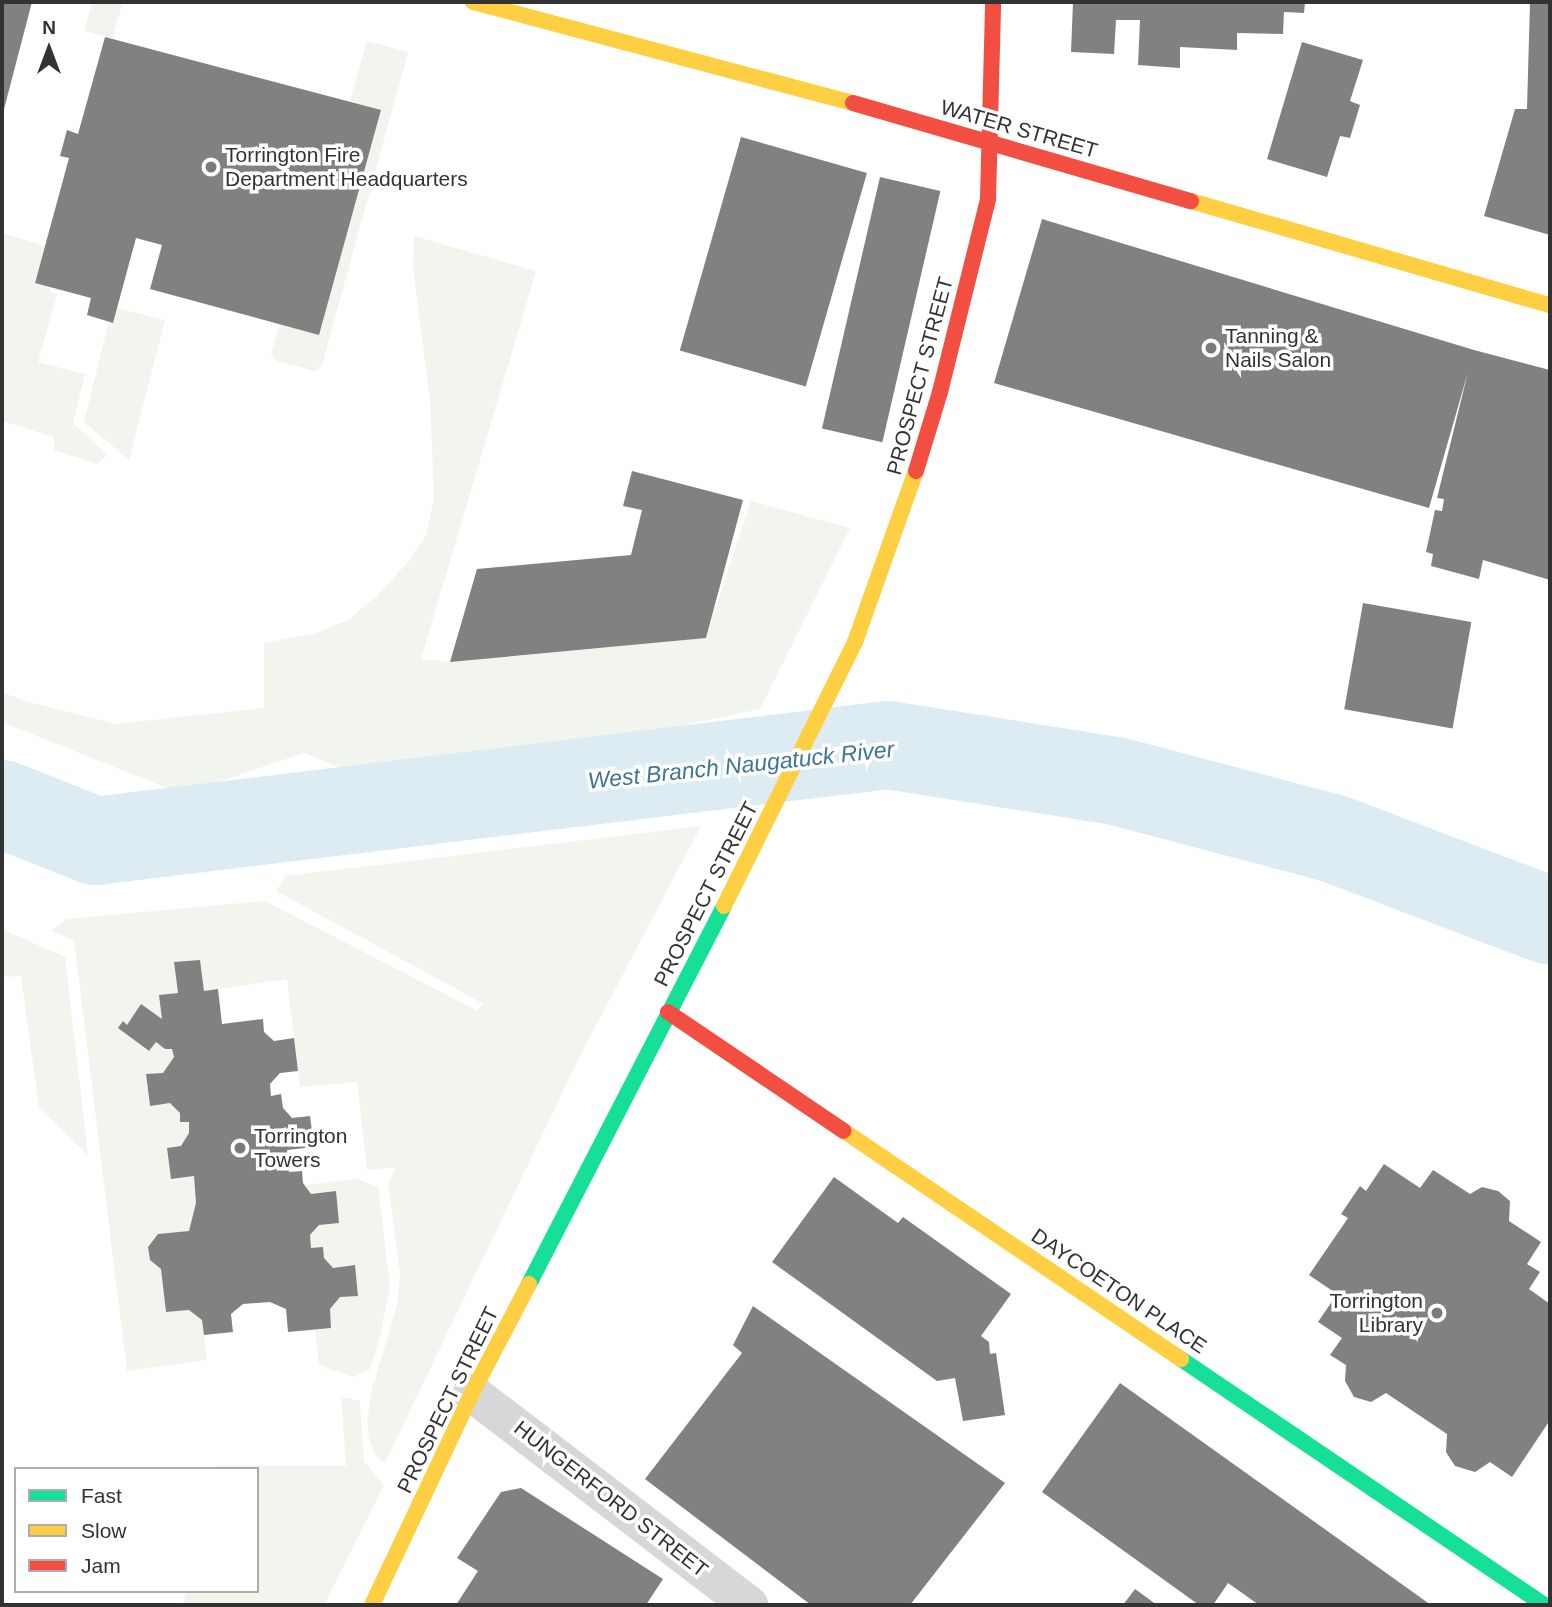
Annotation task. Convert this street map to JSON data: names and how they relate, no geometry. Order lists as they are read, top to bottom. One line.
{"streets":{"main road":["WATER STREET","PROSPECT STREET","DAYCOETON PLACE"],"street":["HUNGERFORD STREET"]},"crossings":[["WATER STREET","PROSPECT STREET"],["PROSPECT STREET","DAYCOETON PLACE"],["PROSPECT STREET","HUNGERFORD STREET"]],"water":["West Branch Naugatuck River"],"places":["Torrington Fire Department Headquarters","Tanning & Nails Salon","Torrington Towers","Torrington Library"],"legend":["Fast","Slow","Jam"],"north":"top"}
